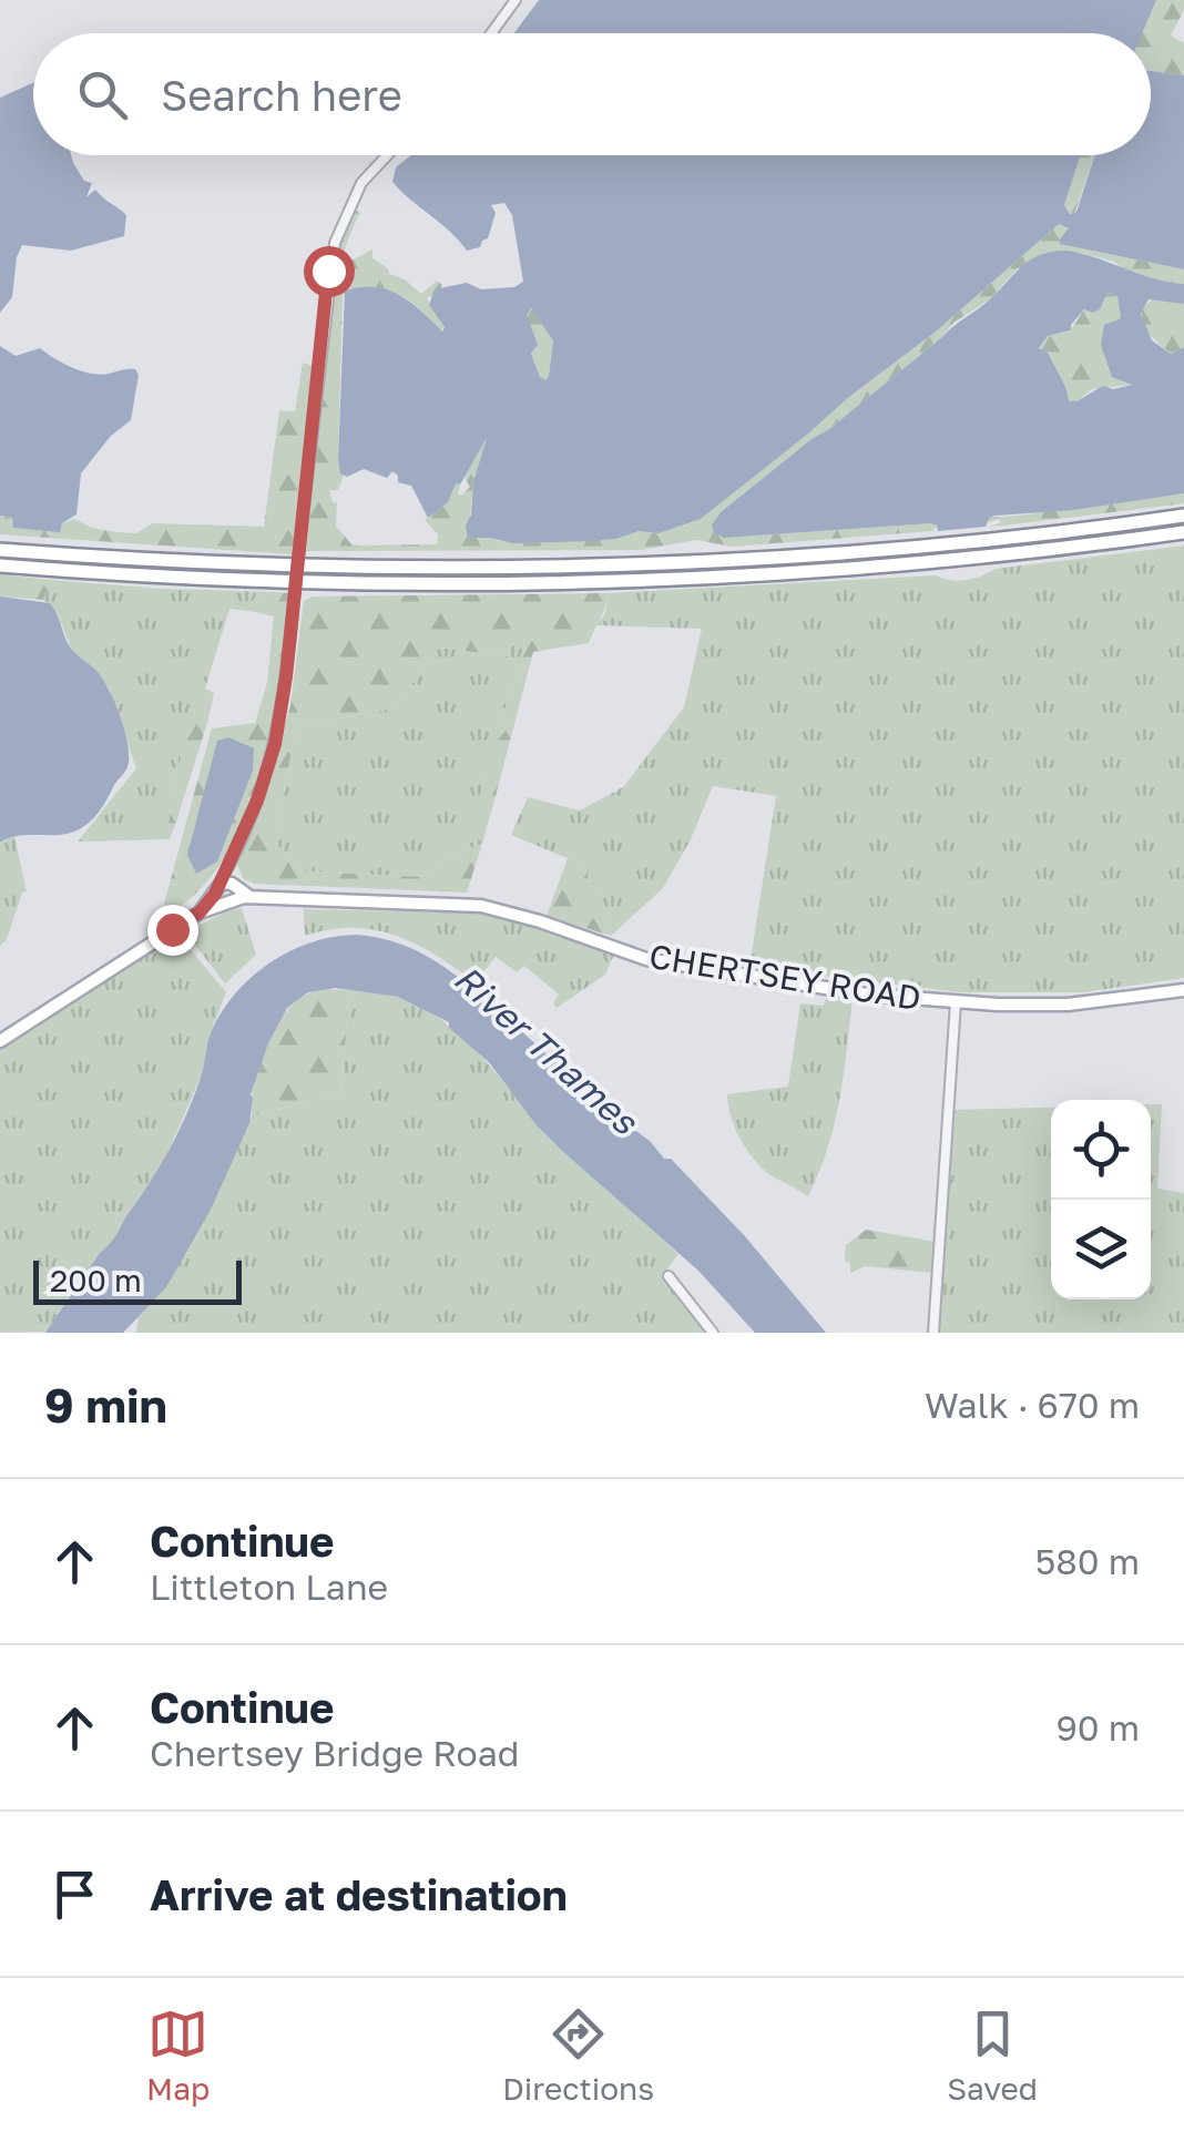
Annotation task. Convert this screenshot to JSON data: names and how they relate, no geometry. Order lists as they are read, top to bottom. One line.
{"streets":{"main road":["CHERTSEY ROAD"]},"water":["River Thames"],"scale_bar":"200 m","page":{"search":"Search here","scale":"200 m","heading":["9 min","Walk · 670 m"],"list":[["Continue","Littleton Lane","580 m"],["Continue","Chertsey Bridge Road","90 m"],"Arrive at destination"],"nav":["Map","Directions","Saved"]}}
